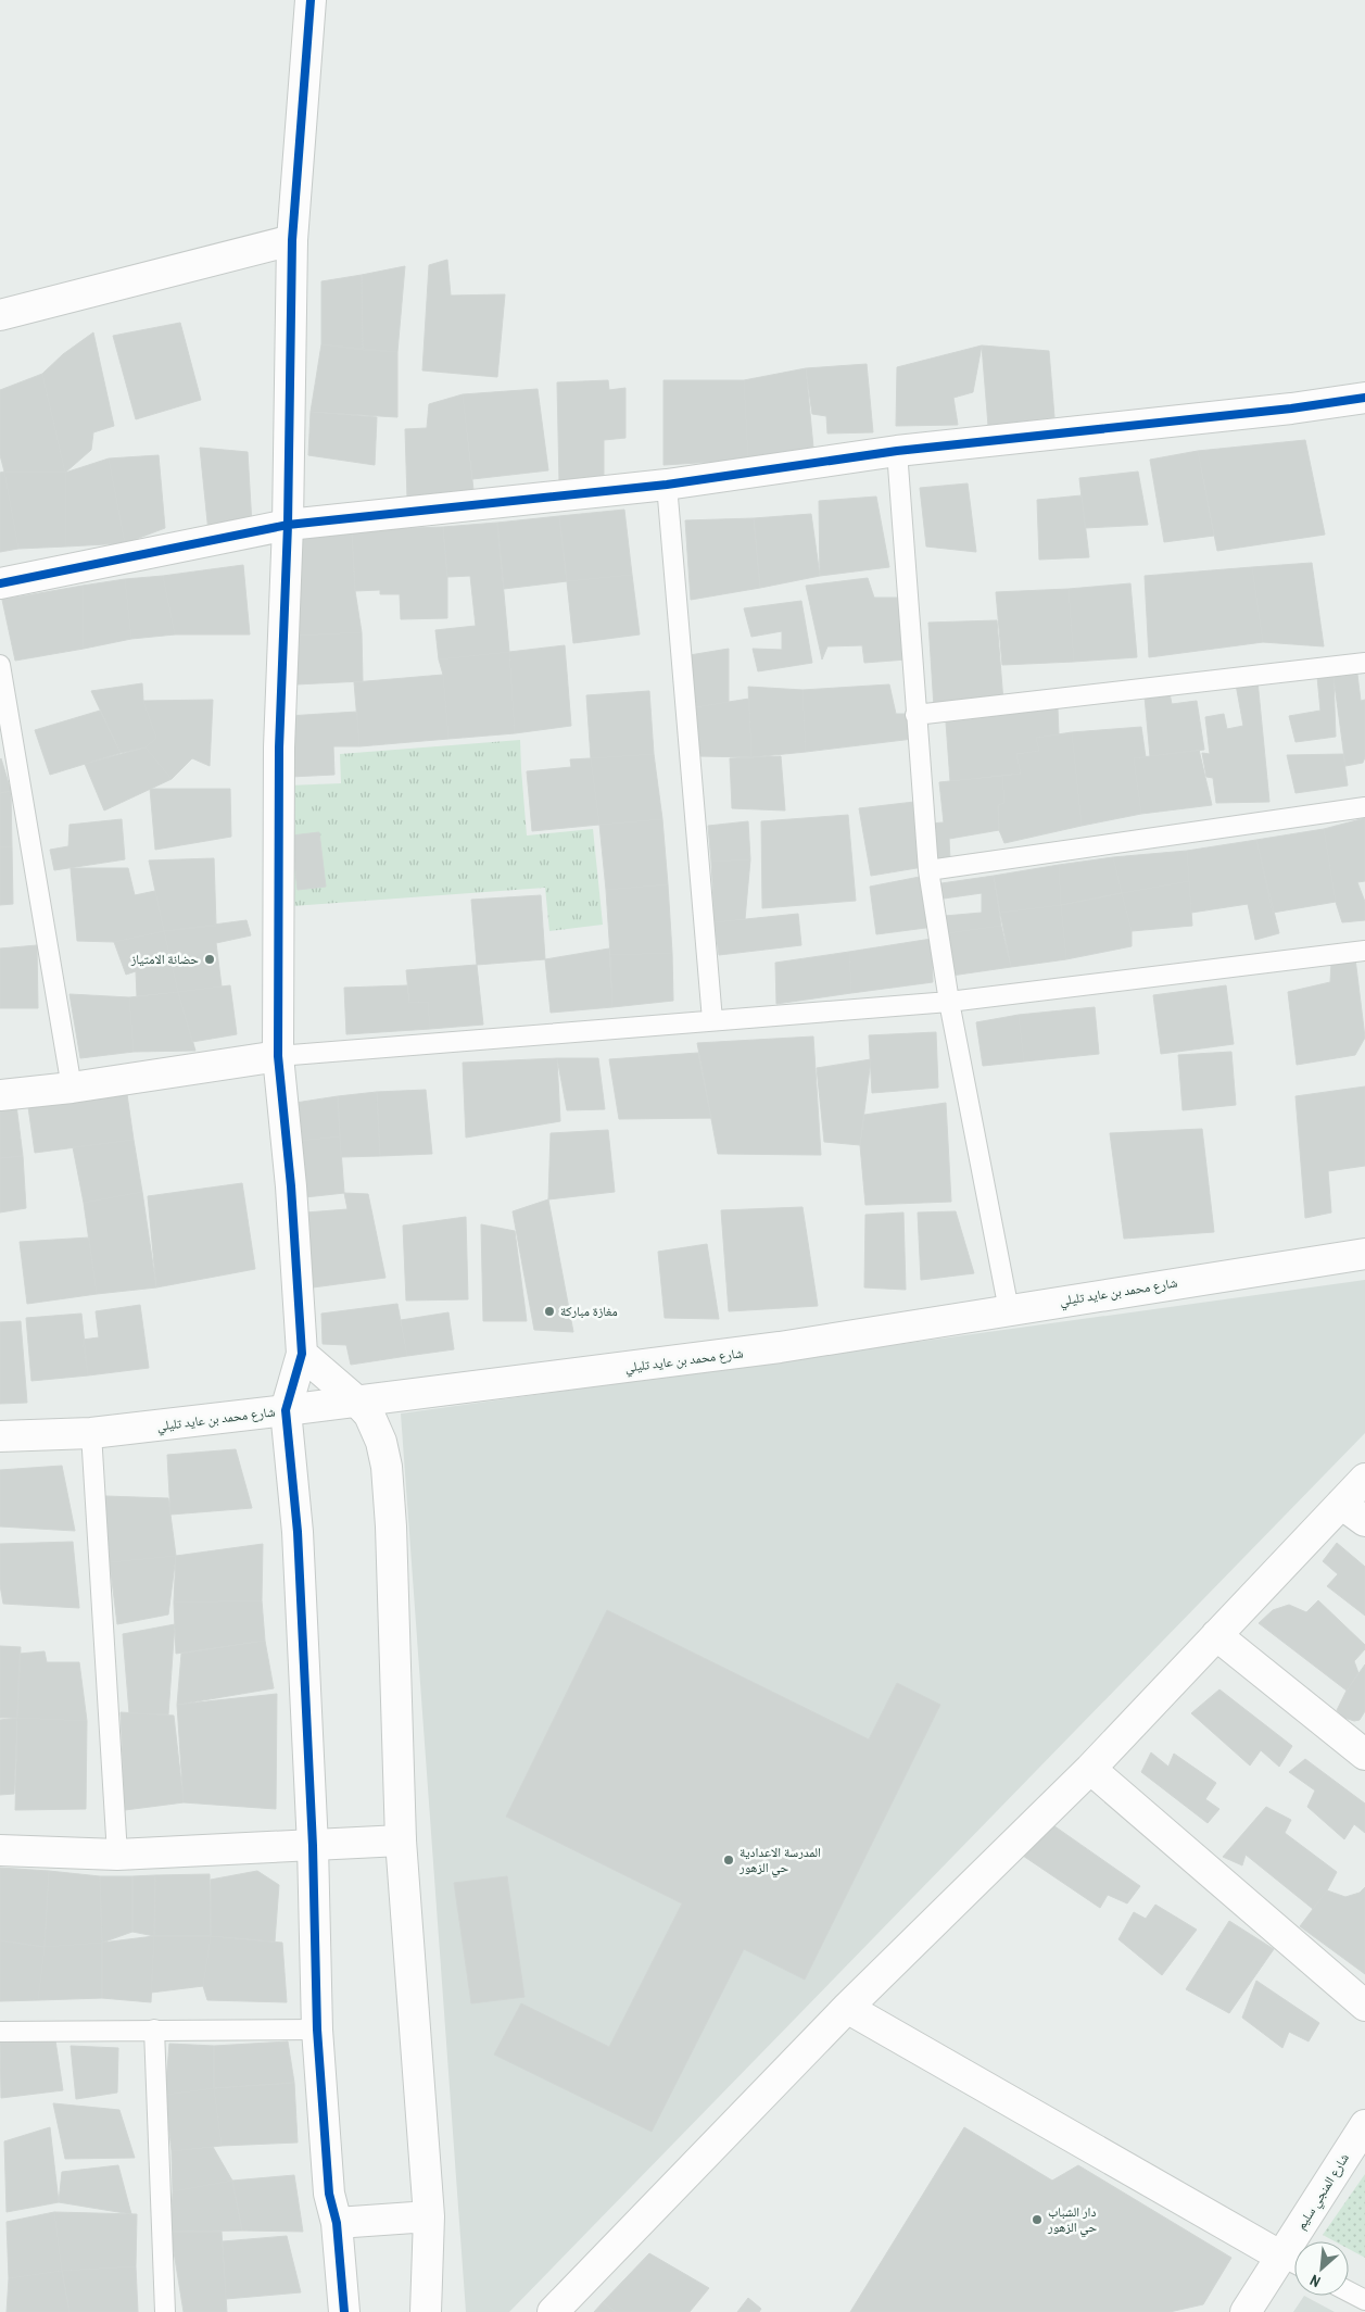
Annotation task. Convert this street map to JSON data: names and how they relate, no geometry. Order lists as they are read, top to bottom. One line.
{"streets":{"street":["شارع محمد بن عايد تليلي","شارع المنجي سليم"]},"places":["حضانة الامتياز","مغازة مباركة","المدرسة الاعدادية حي الزهور","دار الشباب حي الزهور"],"north":"bottom left"}
